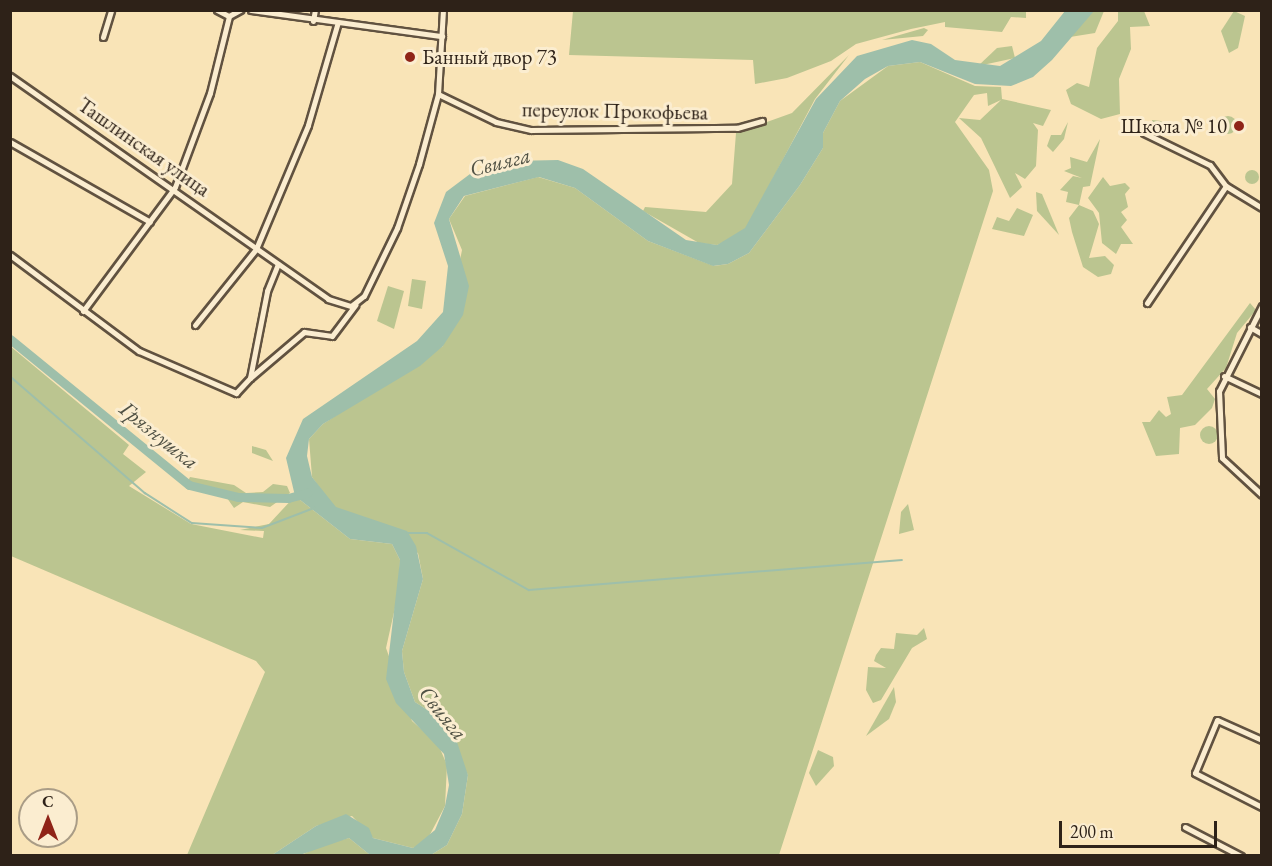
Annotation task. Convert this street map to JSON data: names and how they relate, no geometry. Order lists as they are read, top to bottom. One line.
{"streets":{"street":["переулок Прокофьева","Ташлинская улица"]},"water":["Свияга","Грязнушка"],"places":["Банный двор 73","Школа № 10"],"scale_bar":"200 m","north":"top"}
